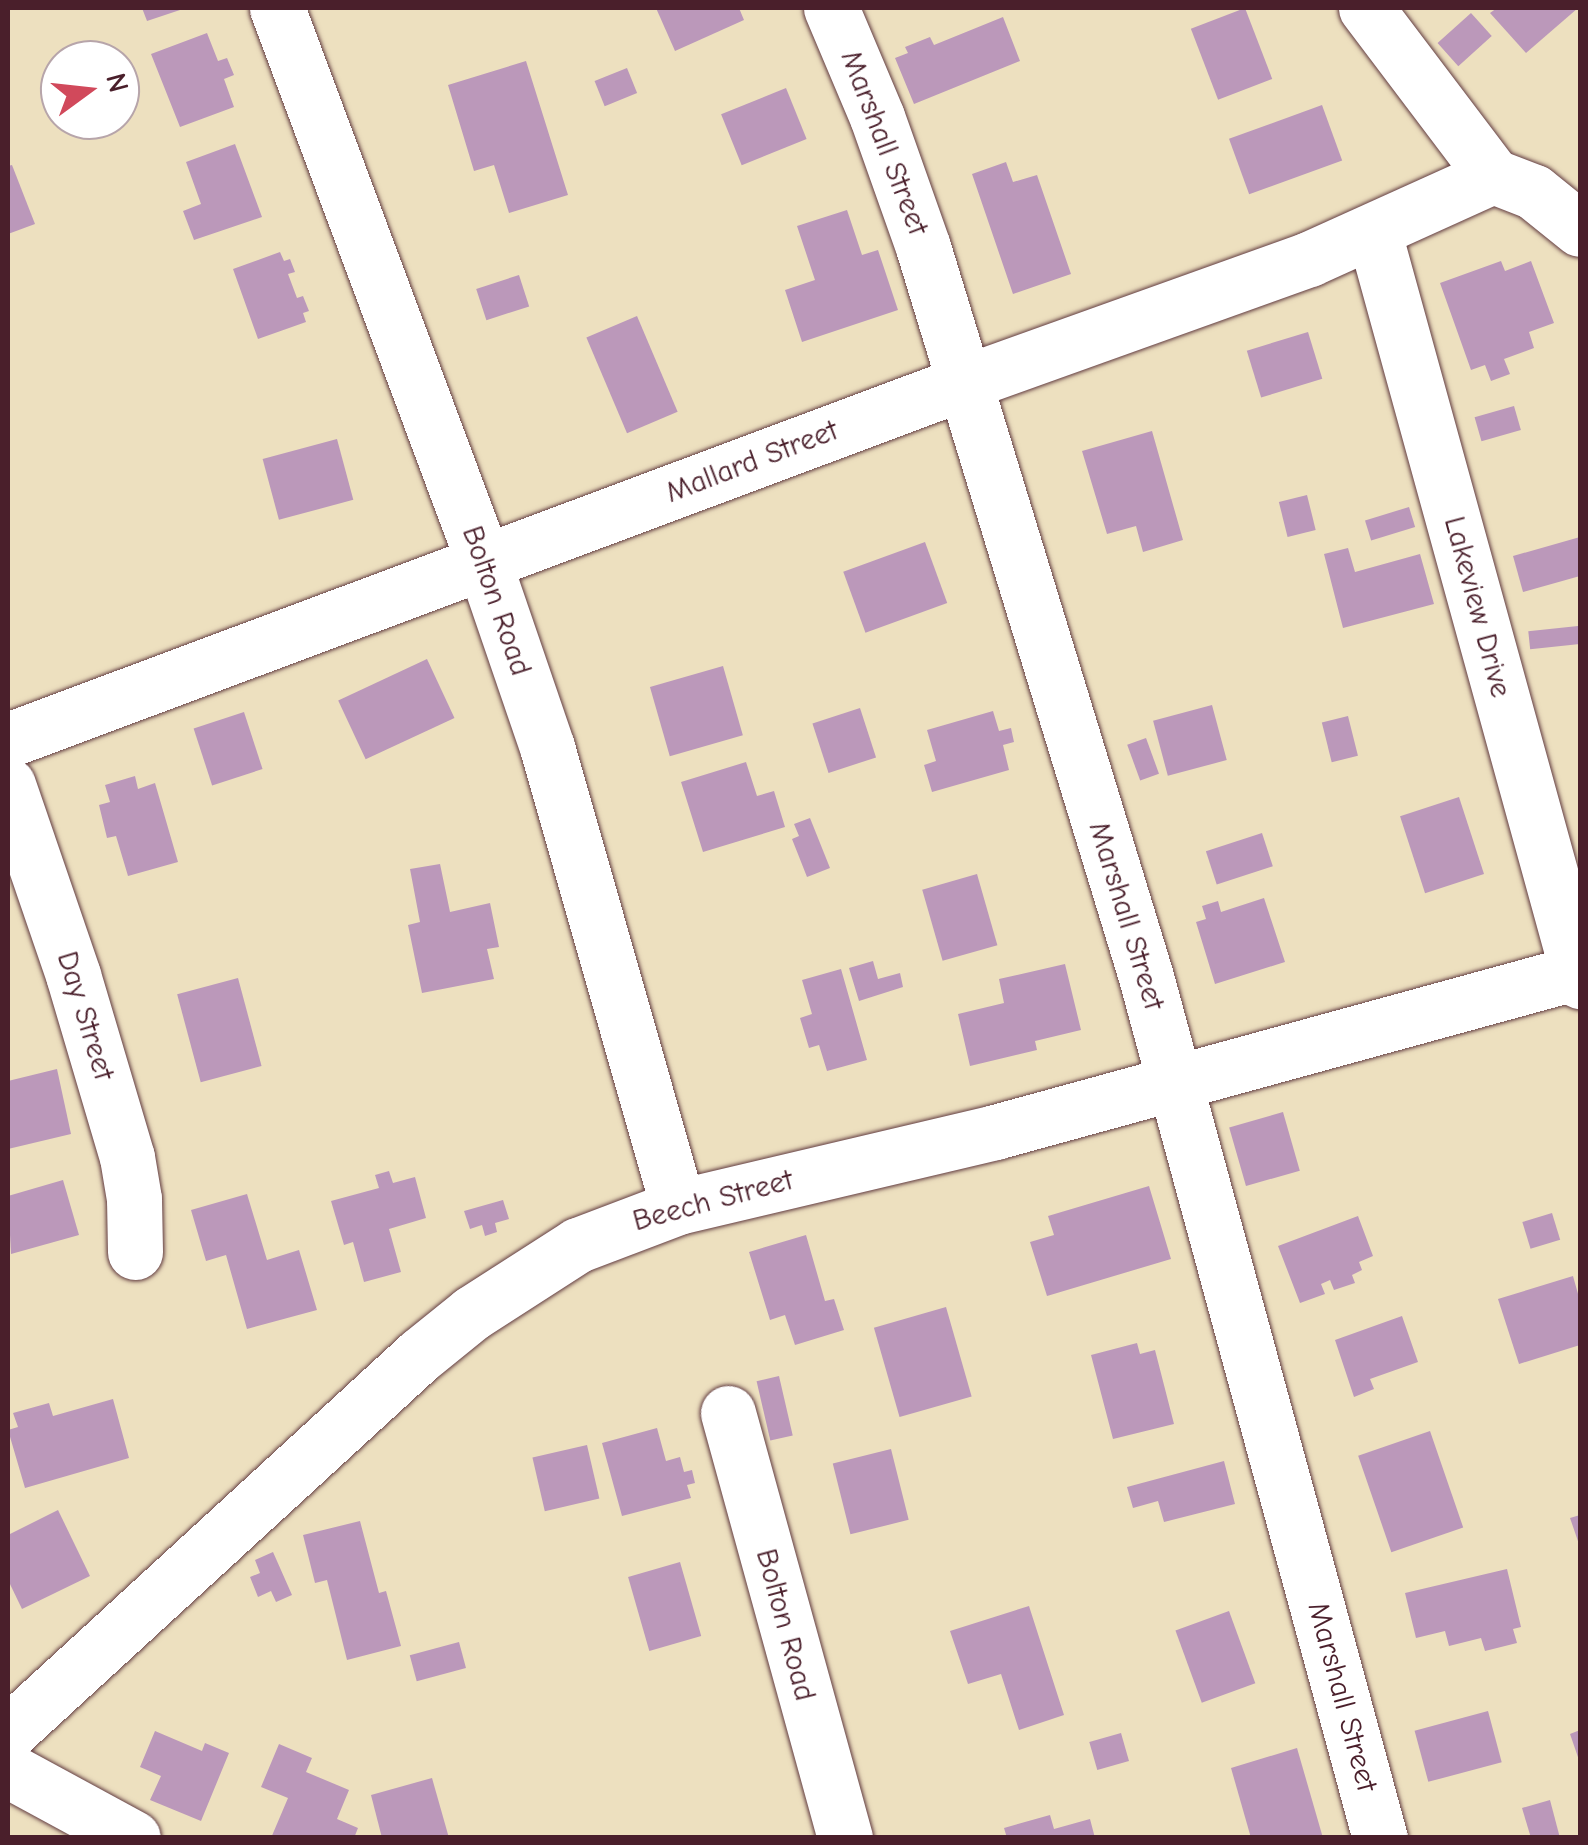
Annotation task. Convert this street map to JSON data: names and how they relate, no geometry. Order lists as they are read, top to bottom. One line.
{"streets":{"street":["Marshall Street","Mallard Street","Bolton Road","Lakeview Drive","Day Street","Beech Street"]},"crossings":[["Marshall Street","Mallard Street"],["Marshall Street","Beech Street"],["Mallard Street","Bolton Road"],["Mallard Street","Lakeview Drive"],["Bolton Road","Beech Street"],["Lakeview Drive","Beech Street"]],"north":"right"}
